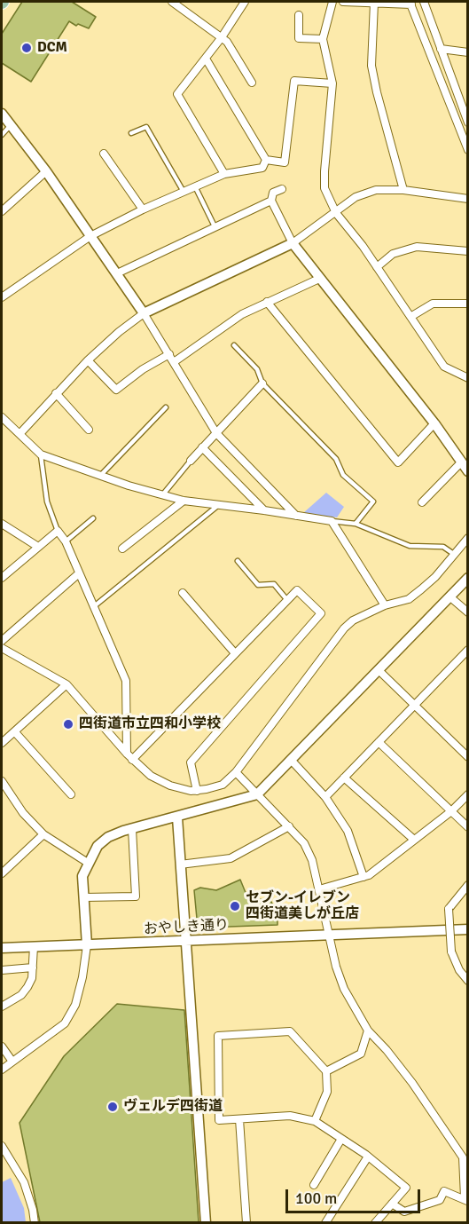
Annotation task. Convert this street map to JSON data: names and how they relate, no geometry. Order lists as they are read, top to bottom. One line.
{"streets":{"street":["おやしき通り"]},"places":["DCM","四街道市立四和小学校","セブン-イレブン 四街道美しが丘店","ヴェルデ四街道"],"scale_bar":"100 m"}
